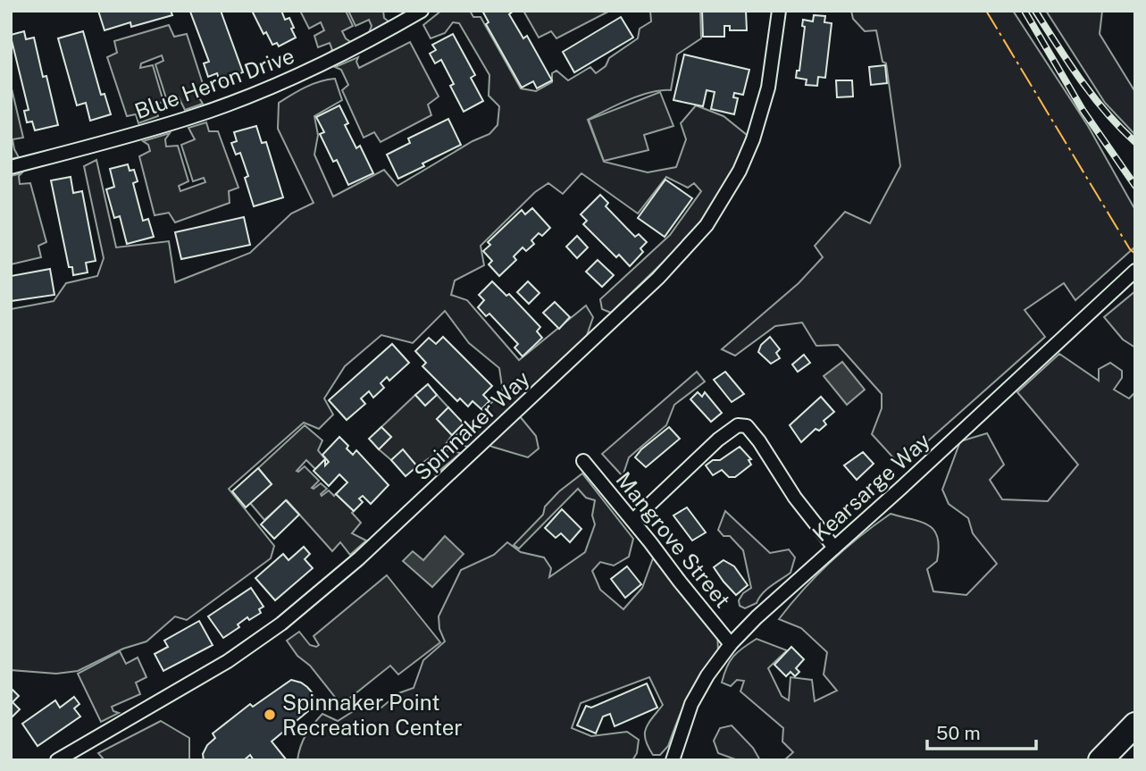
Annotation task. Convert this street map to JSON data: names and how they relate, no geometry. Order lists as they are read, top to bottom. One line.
{"streets":{"street":["Blue Heron Drive","Spinnaker Way","Kearsarge Way","Mangrove Street"]},"crossings":[["Kearsarge Way","Mangrove Street"]],"places":["Spinnaker Point Recreation Center"],"scale_bar":"50 m"}
